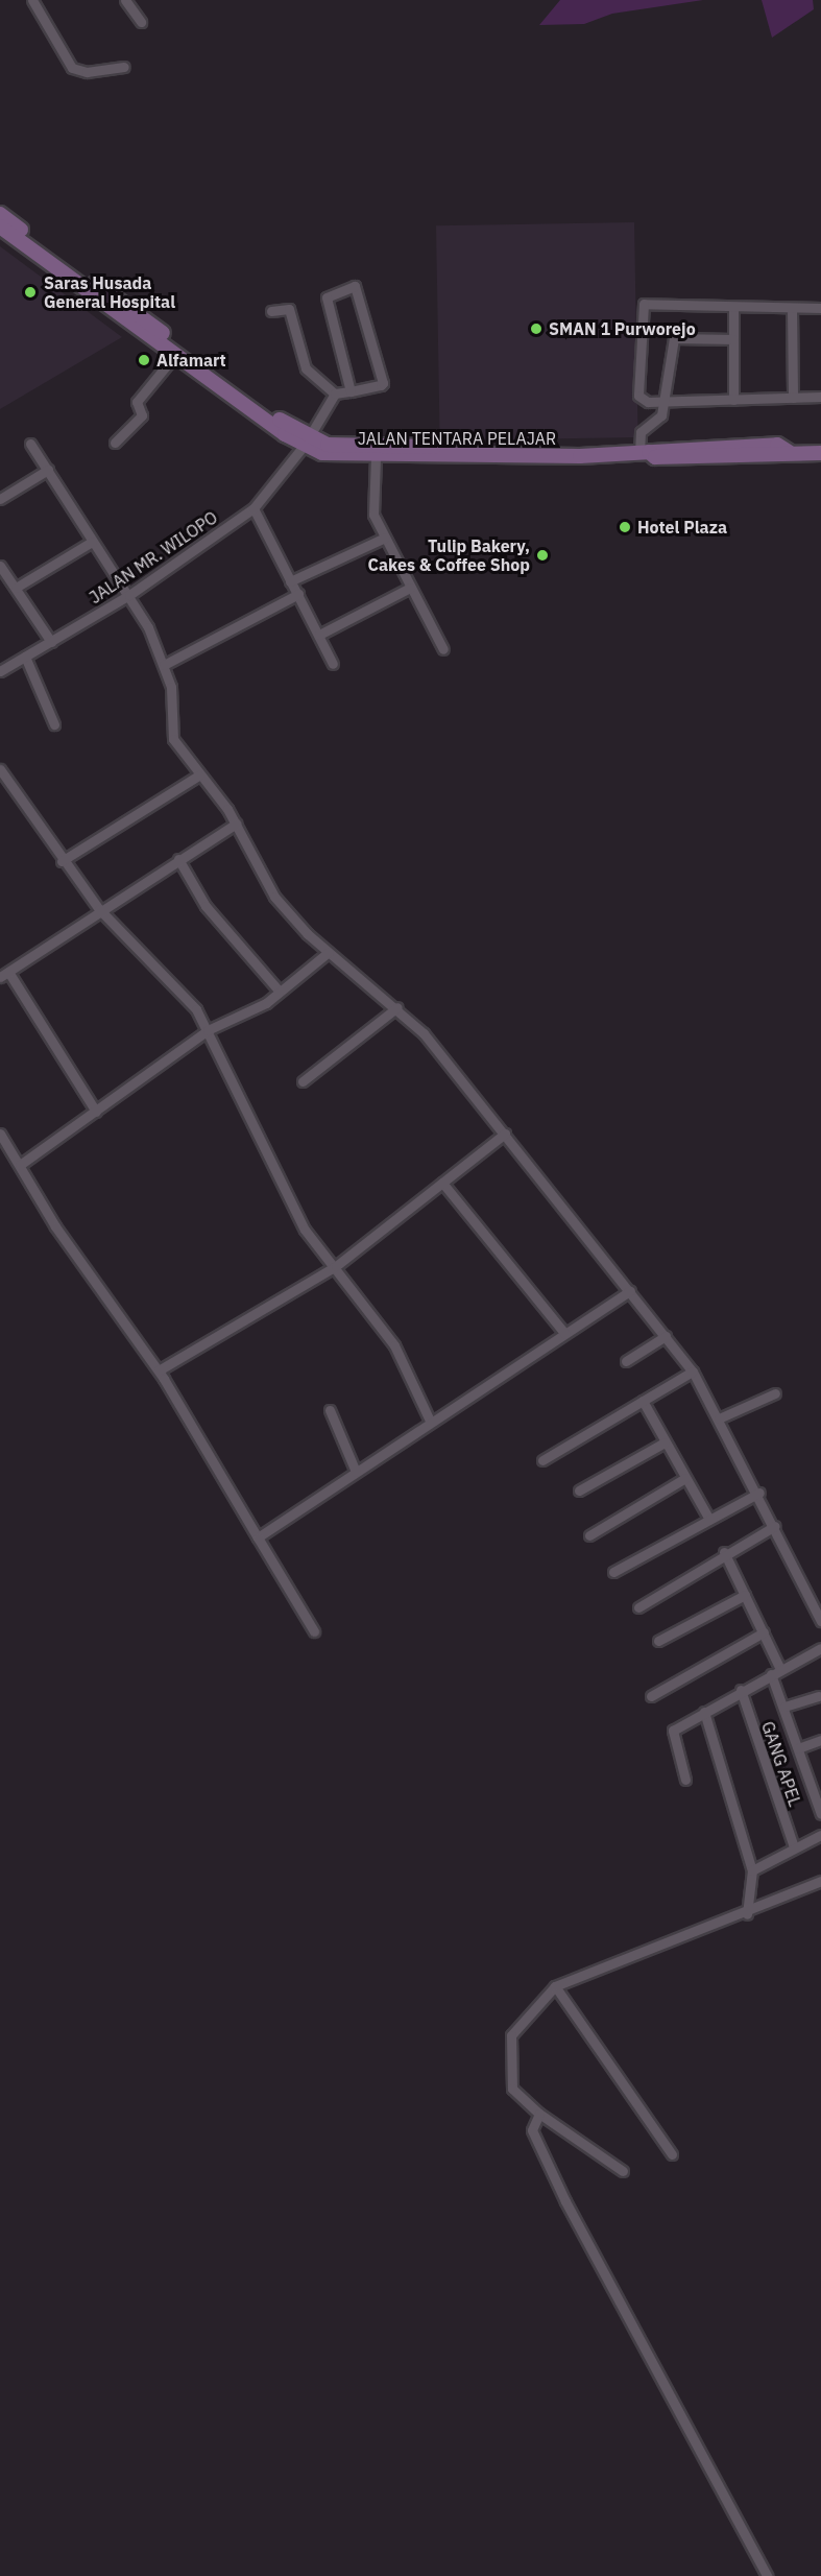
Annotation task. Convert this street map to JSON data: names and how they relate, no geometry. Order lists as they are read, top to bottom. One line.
{"streets":{"main road":["JALAN TENTARA PELAJAR"],"street":["JALAN MR. WILOPO","GANG APEL"]},"places":["Saras Husada General Hospital","SMAN 1 Purworejo","Alfamart","Hotel Plaza","Tulip Bakery, Cakes & Coffee Shop"]}
